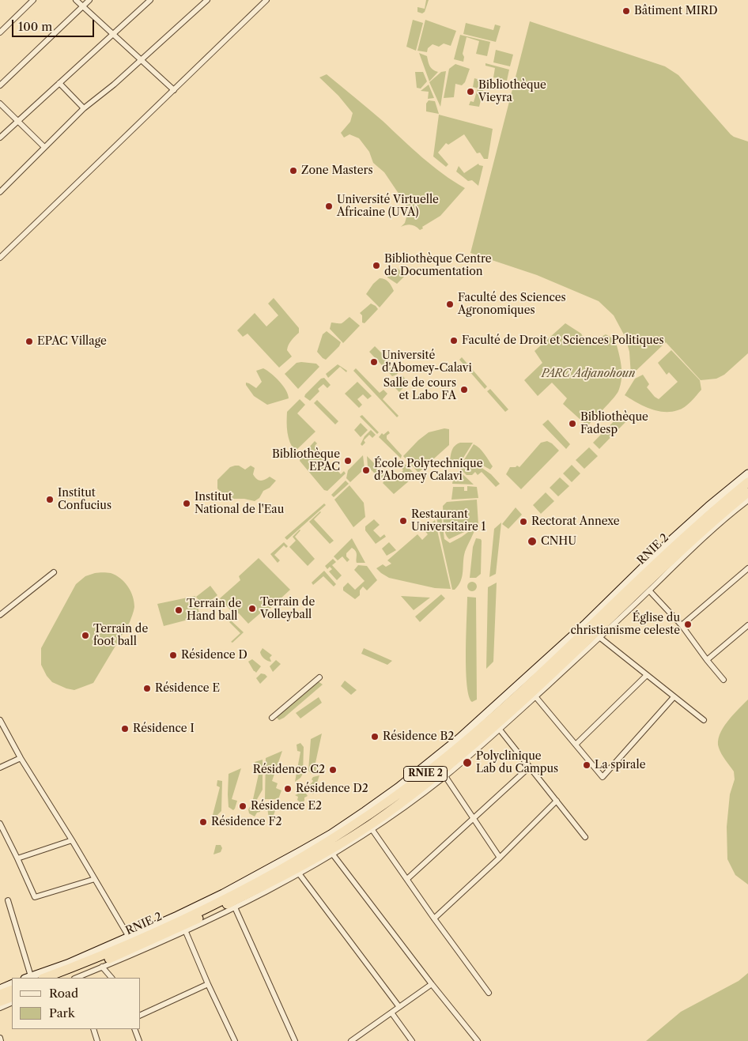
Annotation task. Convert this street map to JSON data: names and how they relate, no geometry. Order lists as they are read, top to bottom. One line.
{"streets":{"highway":["RNIE 2"]},"parks":["PARC Adjanohoun"],"places":["Bâtiment MIRD","Bibliothèque Vieyra","Zone Masters","Université Virtuelle Africaine (UVA)","Bibliothèque Centre de Documentation","Faculté des Sciences Agronomiques","Faculté de Droit et Sciences Politiques","EPAC Village","Université d'Abomey-Calavi","Salle de cours et Labo FA","Bibliothèque Fadesp","Bibliothèque EPAC","École Polytechnique d’Abomey Calavi","Institut Confucius","Institut National de l'Eau","Restaurant Universitaire 1","Rectorat Annexe","CNHU","Terrain de Volleyball","Terrain de Hand ball","Église du christianisme celeste","Terrain de foot ball","Résidence D","Résidence E","Résidence I","Résidence B2","Polyclinique Lab du Campus","La spirale","Résidence C2","Résidence D2","Résidence E2","Résidence F2"],"legend":["Road","Park"],"scale_bar":"100 m"}
